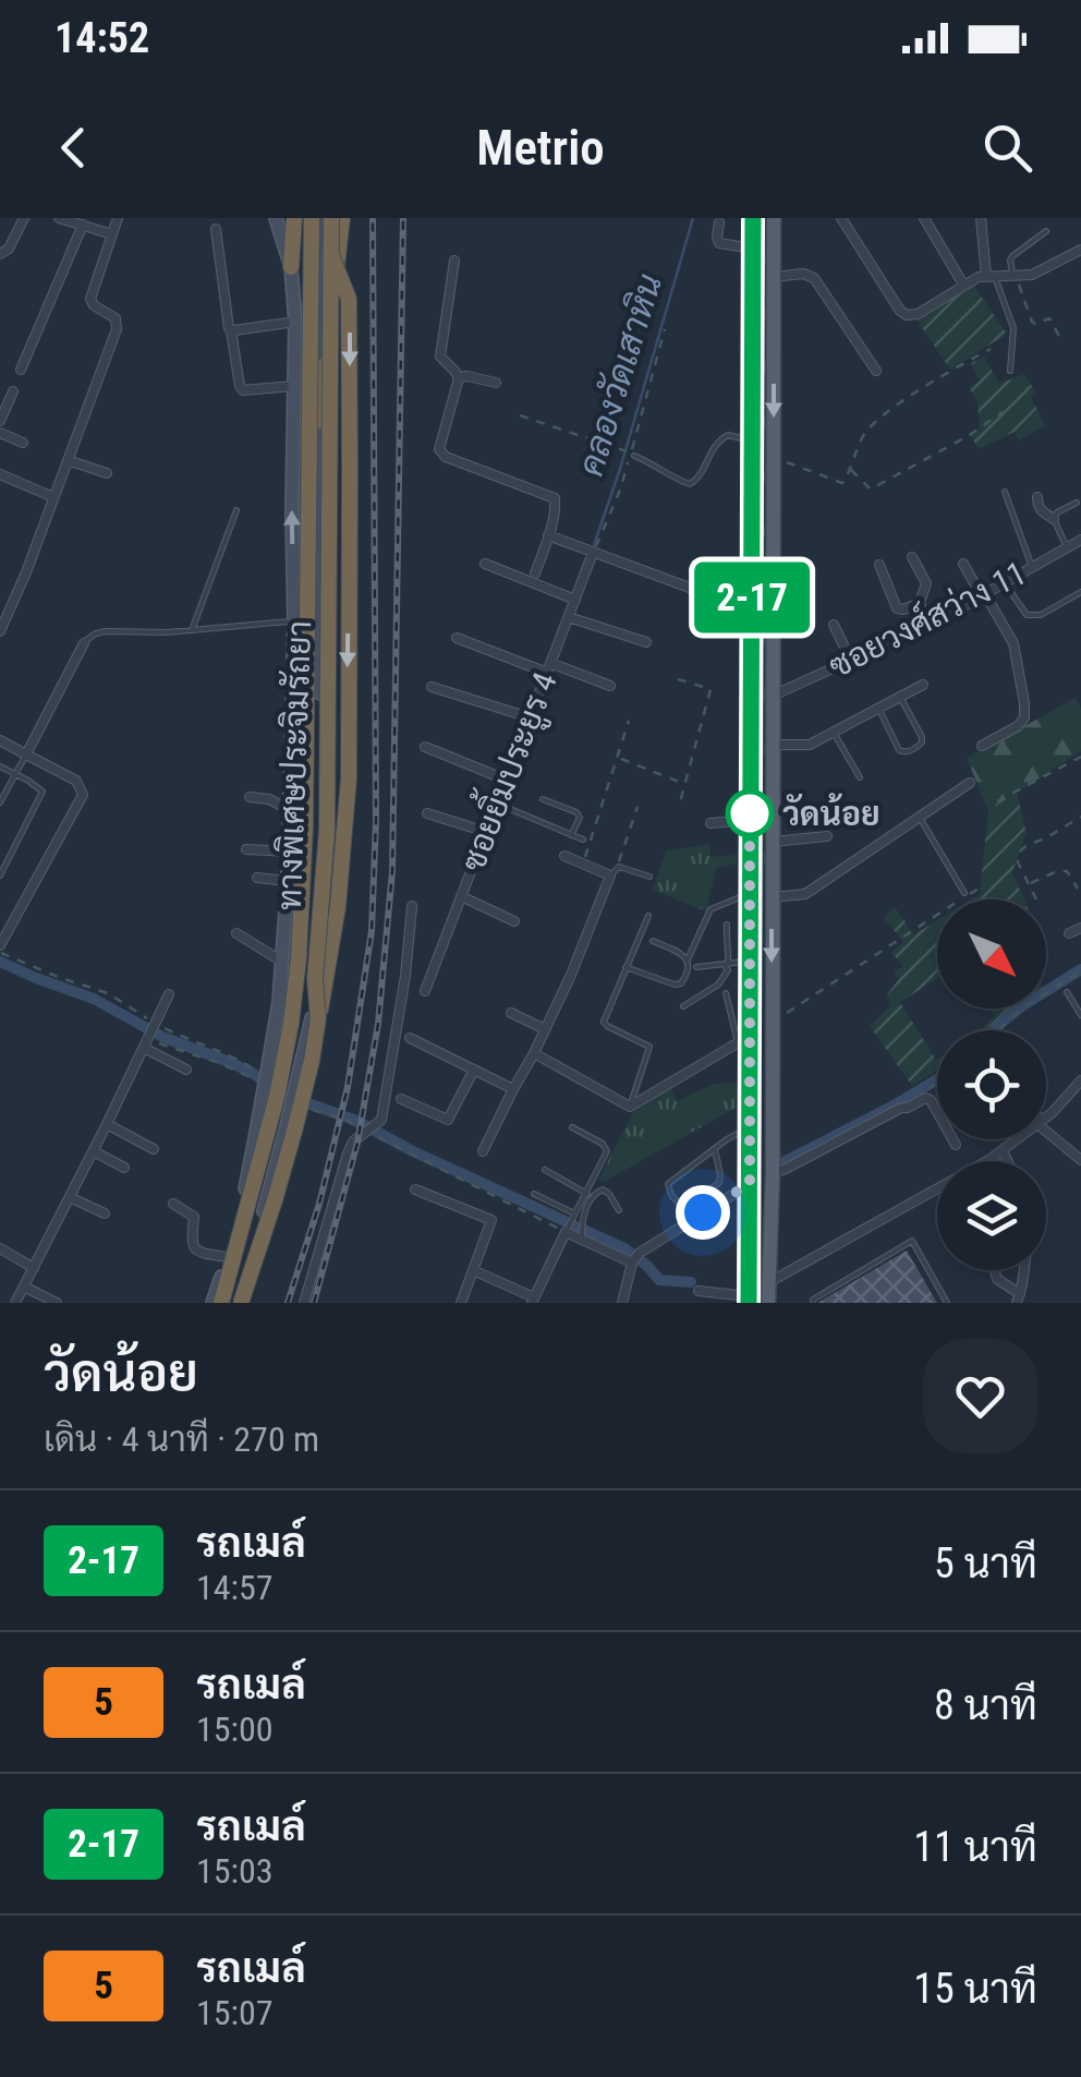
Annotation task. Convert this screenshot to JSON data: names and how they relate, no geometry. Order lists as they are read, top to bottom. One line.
{"streets":{"highway":["ทางพิเศษประจิมรัถยา"],"street":["ซอยวงศ์สว่าง 11","ซอยยิ้มประยูร 4"]},"water":["คลองวัดเสาหิน"],"places":["วัดน้อย"],"lines":["bus line 2-17"],"north":"bottom right","page":{"status":"14:52","header":"Metrio","on_map":"2-17","heading":["วัดน้อย","เดิน · 4 นาที · 270 m"],"list":[{"mark":"2-17","name":"รถเมล์","note":"14:57","value":"5 นาที"},{"mark":"5","name":"รถเมล์","note":"15:00","value":"8 นาที"},{"mark":"2-17","name":"รถเมล์","note":"15:03","value":"11 นาที"},{"mark":"5","name":"รถเมล์","note":"15:07","value":"15 นาที"}]}}
